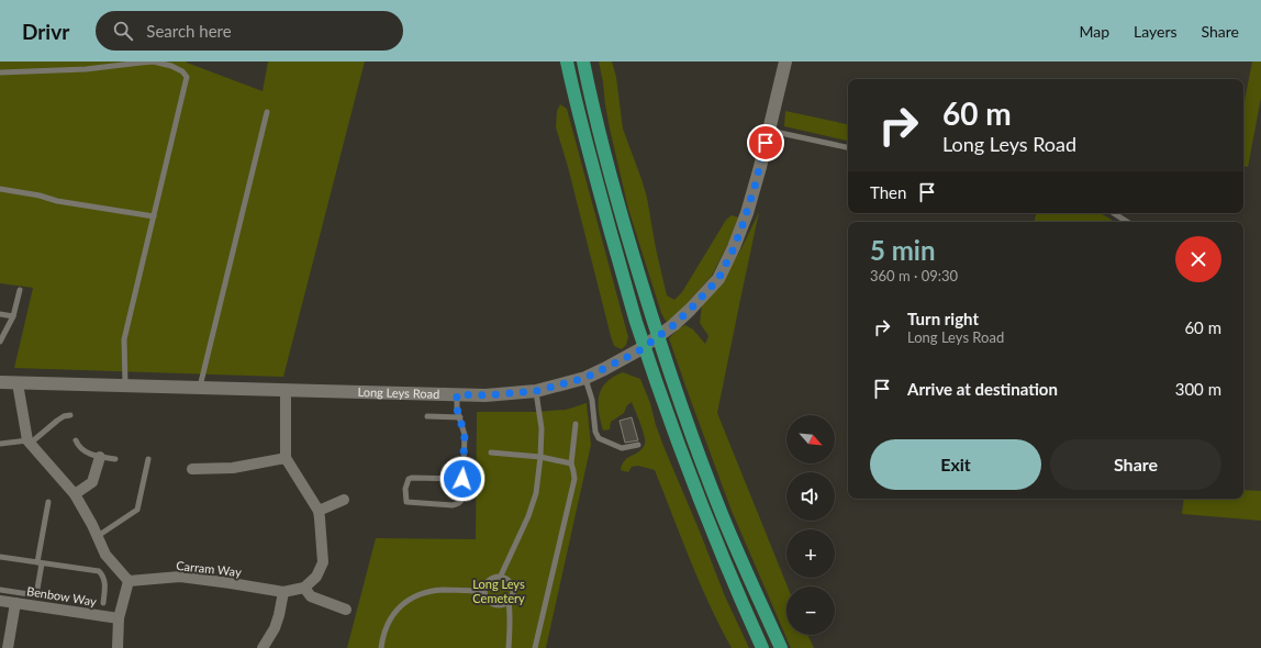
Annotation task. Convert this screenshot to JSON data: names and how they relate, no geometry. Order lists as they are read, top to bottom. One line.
{"streets":{"street":["Long Leys Road","Carram Way","Benbow Way"]},"parks":["Long Leys Cemetery"],"north":"bottom right","page":{"header":"Drivr","search":"Search here","nav":["Map","Layers","Share"],"turn":["60 m","Long Leys Road"],"then":"Then","heading":["5 min","360 m · 09:30"],"list":[{"name":"Turn right","note":"Long Leys Road","value":"60 m"},{"name":"Arrive at destination","value":"300 m"}],"map_buttons":["+","−"],"buttons":["Exit","Share"]}}
